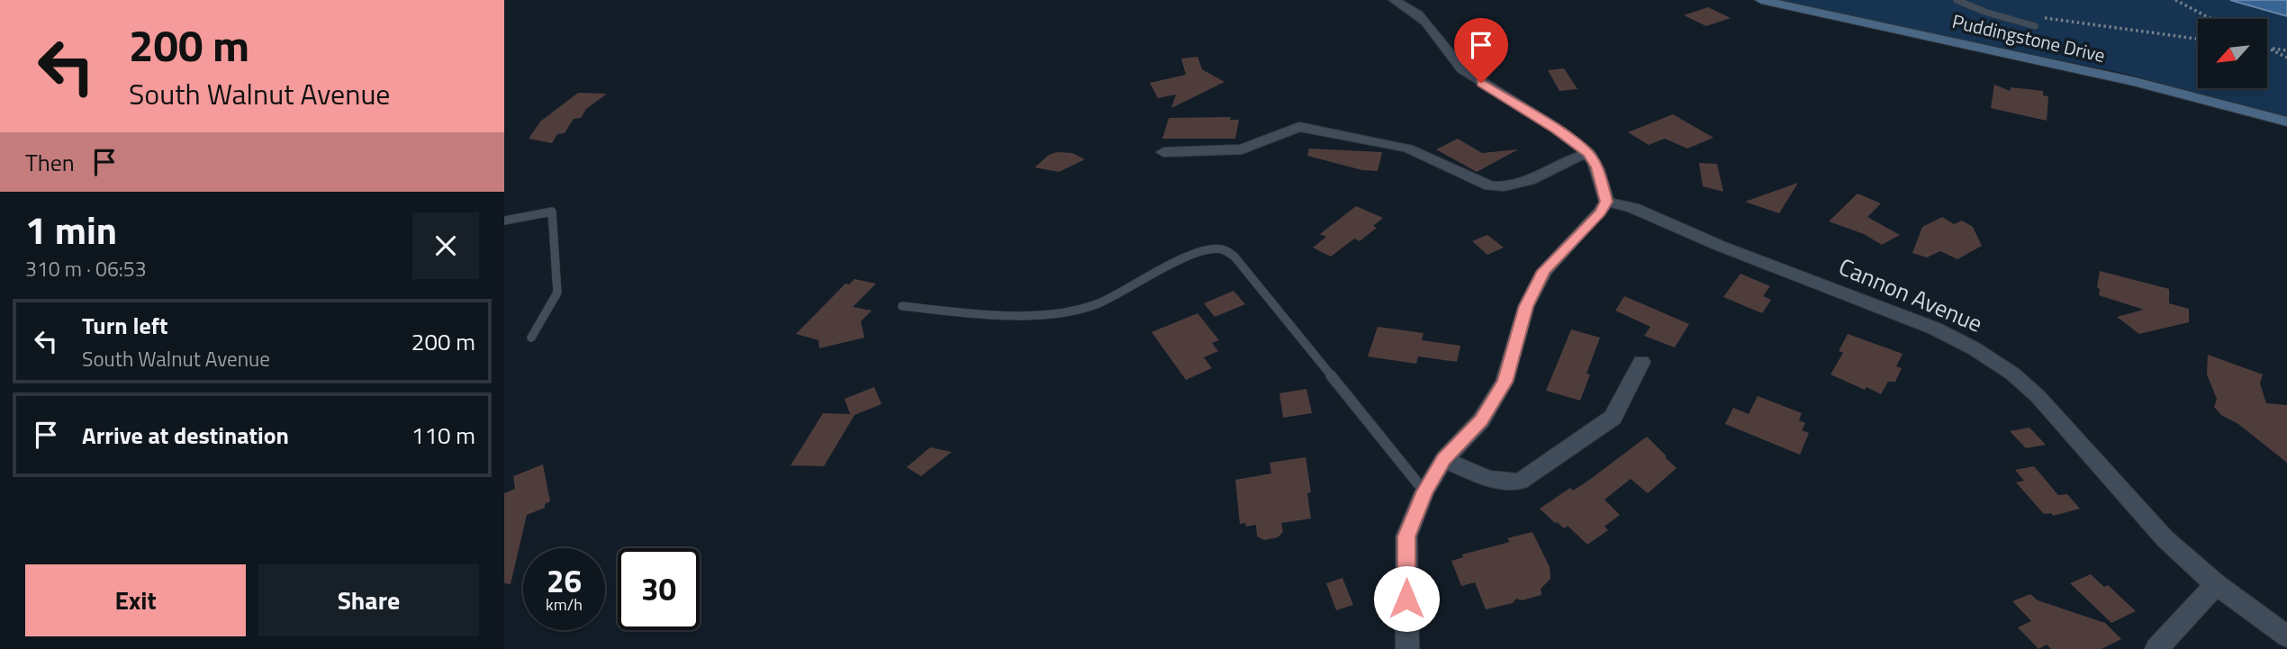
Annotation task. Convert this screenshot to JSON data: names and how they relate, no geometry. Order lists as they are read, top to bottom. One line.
{"streets":{"street":["Puddingstone Drive","Cannon Avenue"]},"north":"bottom left","page":{"turn":["200 m","South Walnut Avenue"],"then":"Then","heading":["1 min","310 m · 06:53"],"list":[{"name":"Turn left","note":"South Walnut Avenue","value":"200 m"},{"name":"Arrive at destination","value":"110 m"}],"speed":"26 km/h","limit":"30","buttons":["Exit","Share"]}}
